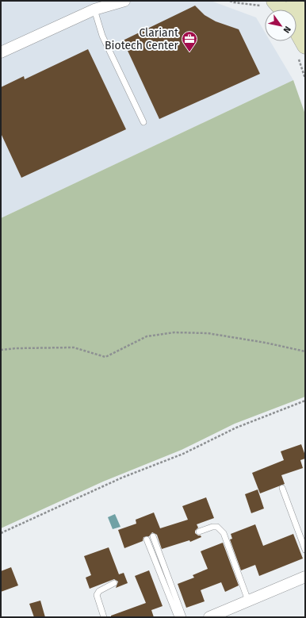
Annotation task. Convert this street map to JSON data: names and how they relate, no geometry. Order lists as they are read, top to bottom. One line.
{"places":{"office":["Clariant Biotech Center"]},"north":"bottom right"}
